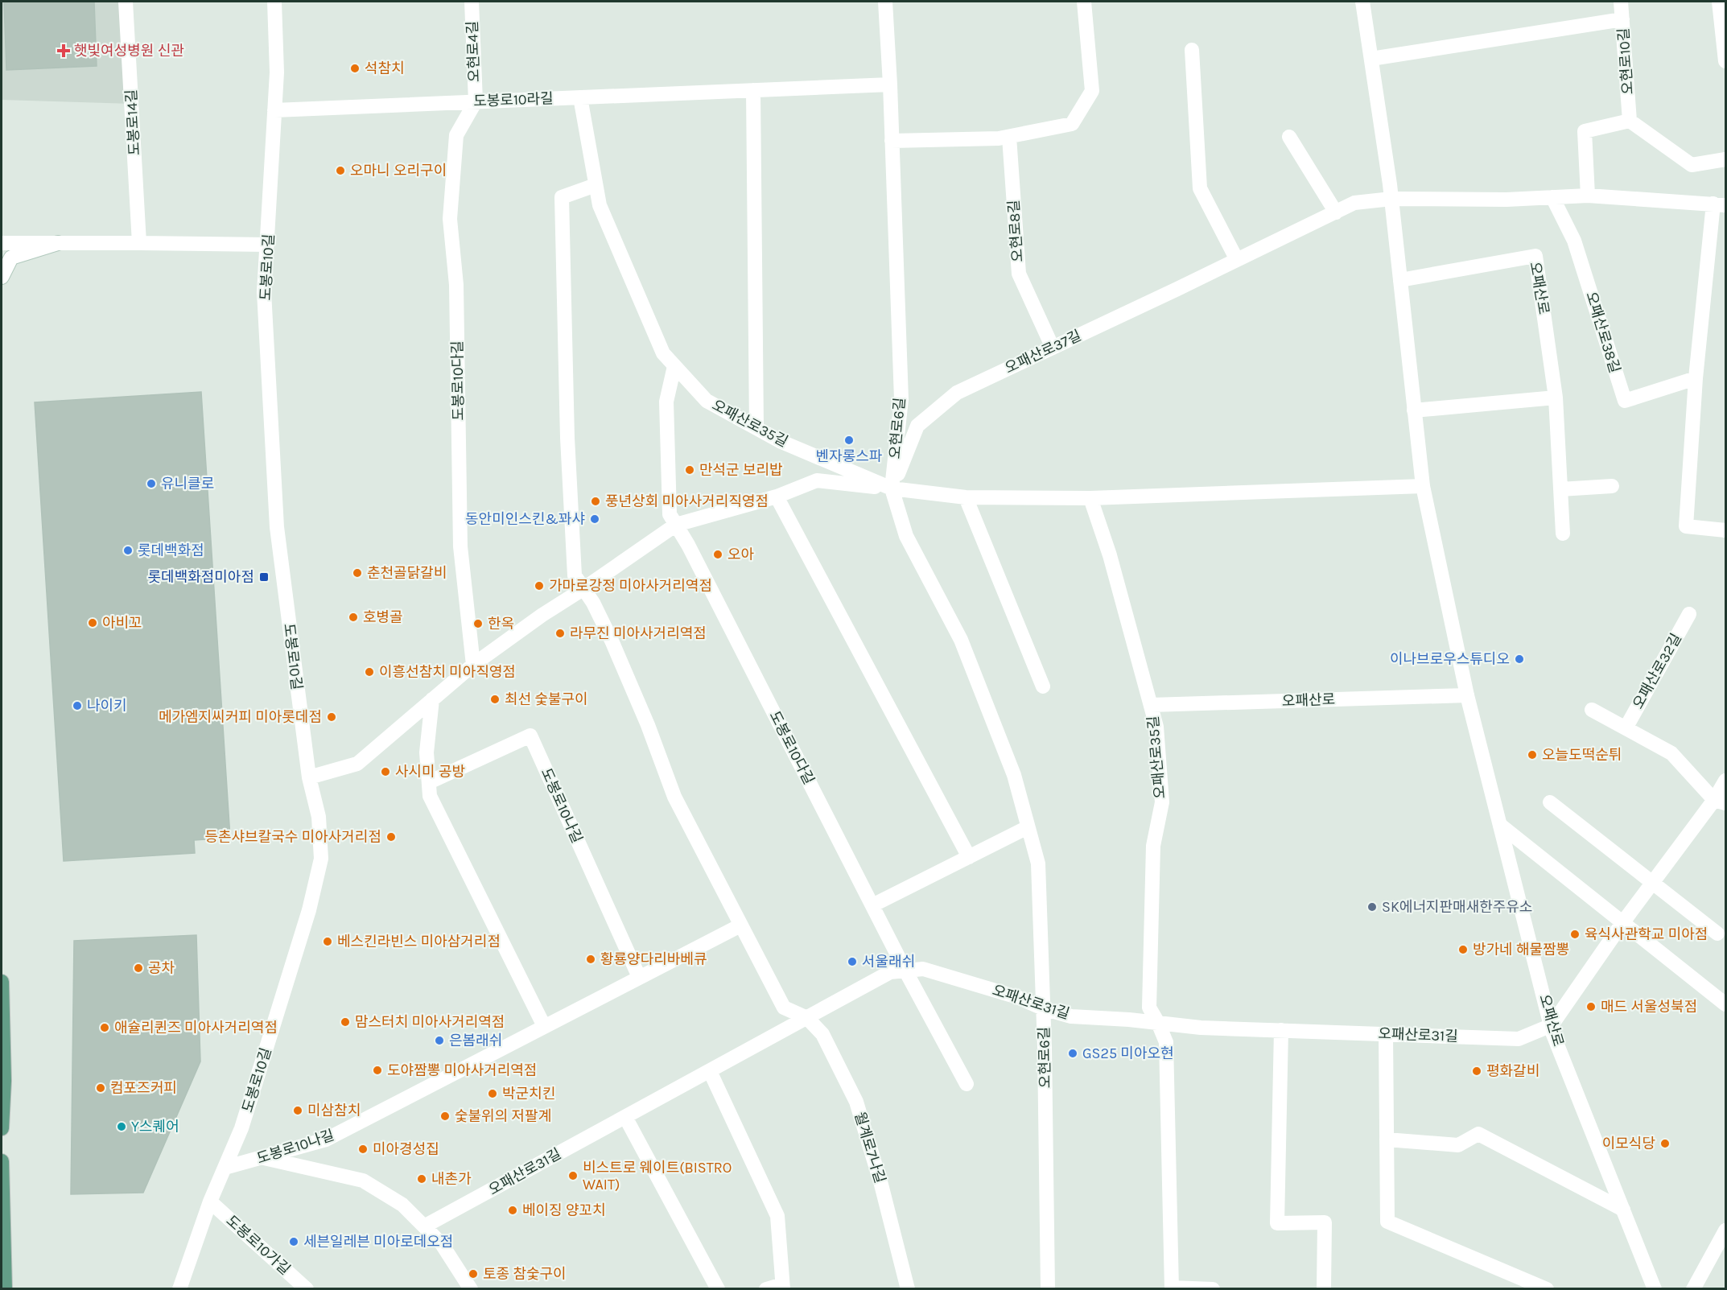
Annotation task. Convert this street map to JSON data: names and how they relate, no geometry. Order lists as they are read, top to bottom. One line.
{"streets":{"street":["오현로4길","오현로10길","도봉로10라길","도봉로14길","오현로8길","도봉로10길","오패산로","오패산로38길","오패산로37길","도봉로10다길","오패산로35길","오현로6길","오패산로32길","도봉로10나길","오패산로31길","월계로7나길","도봉로10가길"]},"crossings":[["오현로4길","도봉로10라길"],["오현로4길","도봉로10다길"],["도봉로10라길","도봉로10길"],["도봉로10라길","도봉로10다길"],["도봉로10라길","오패산로35길"],["도봉로10라길","오현로6길"],["오현로8길","오패산로37길"],["도봉로10길","도봉로10나길"],["도봉로10길","도봉로10가길"],["오패산로","오패산로37길"],["오패산로","오패산로35길"],["오패산로","오패산로31길"],["오패산로37길","오패산로35길"],["오패산로37길","오현로6길"],["도봉로10다길","오패산로35길"],["도봉로10다길","오패산로31길"],["오패산로35길","오현로6길"],["오패산로35길","오패산로31길"],["오현로6길","오패산로31길"],["오패산로31길","월계로7나길"]],"places":{"health":["햇빛여성병원 신관"],"other":["석참치","오마니 오리구이","벤자롱스파","만석군 보리밥","유니클로","풍년상회 미아사거리직영점","동안미인스킨&꽈샤","롯데백화점","오아","춘천골닭갈비","가마로강정 미아사거리역점","호병골","아비꼬","한옥","라무진 미아사거리역점","이나브로우스튜디오","이흥선참치 미아직영점","최선 숯불구이","나이키","메가엠지씨커피 미아롯데점","오늘도떡순튀","사시미 공방","등촌샤브칼국수 미아사거리점","SK에너지판매새한주유소","육식사관학교 미아점","베스킨라빈스 미아삼거리점","방가네 해물짬뽕","황룡양다리바베큐","서울래쉬","공차","매드 서울성북점","맘스터치 미아사거리역점","애슐리퀸즈 미아사거리역점","은봄래쉬","GS25 미아오현","도야짬뽕 미아사거리역점","평화갈비","컴포즈커피","박군치킨","미삼참치","숯불위의 저팔계","Y스퀘어","이모식당","미아경성집","비스트로 웨이트(BISTRO WAIT)","내촌가","베이징 양꼬치","세븐일레븐 미아로데오점","토종 참숯구이"],"transit":["롯데백화점미아점"]}}
